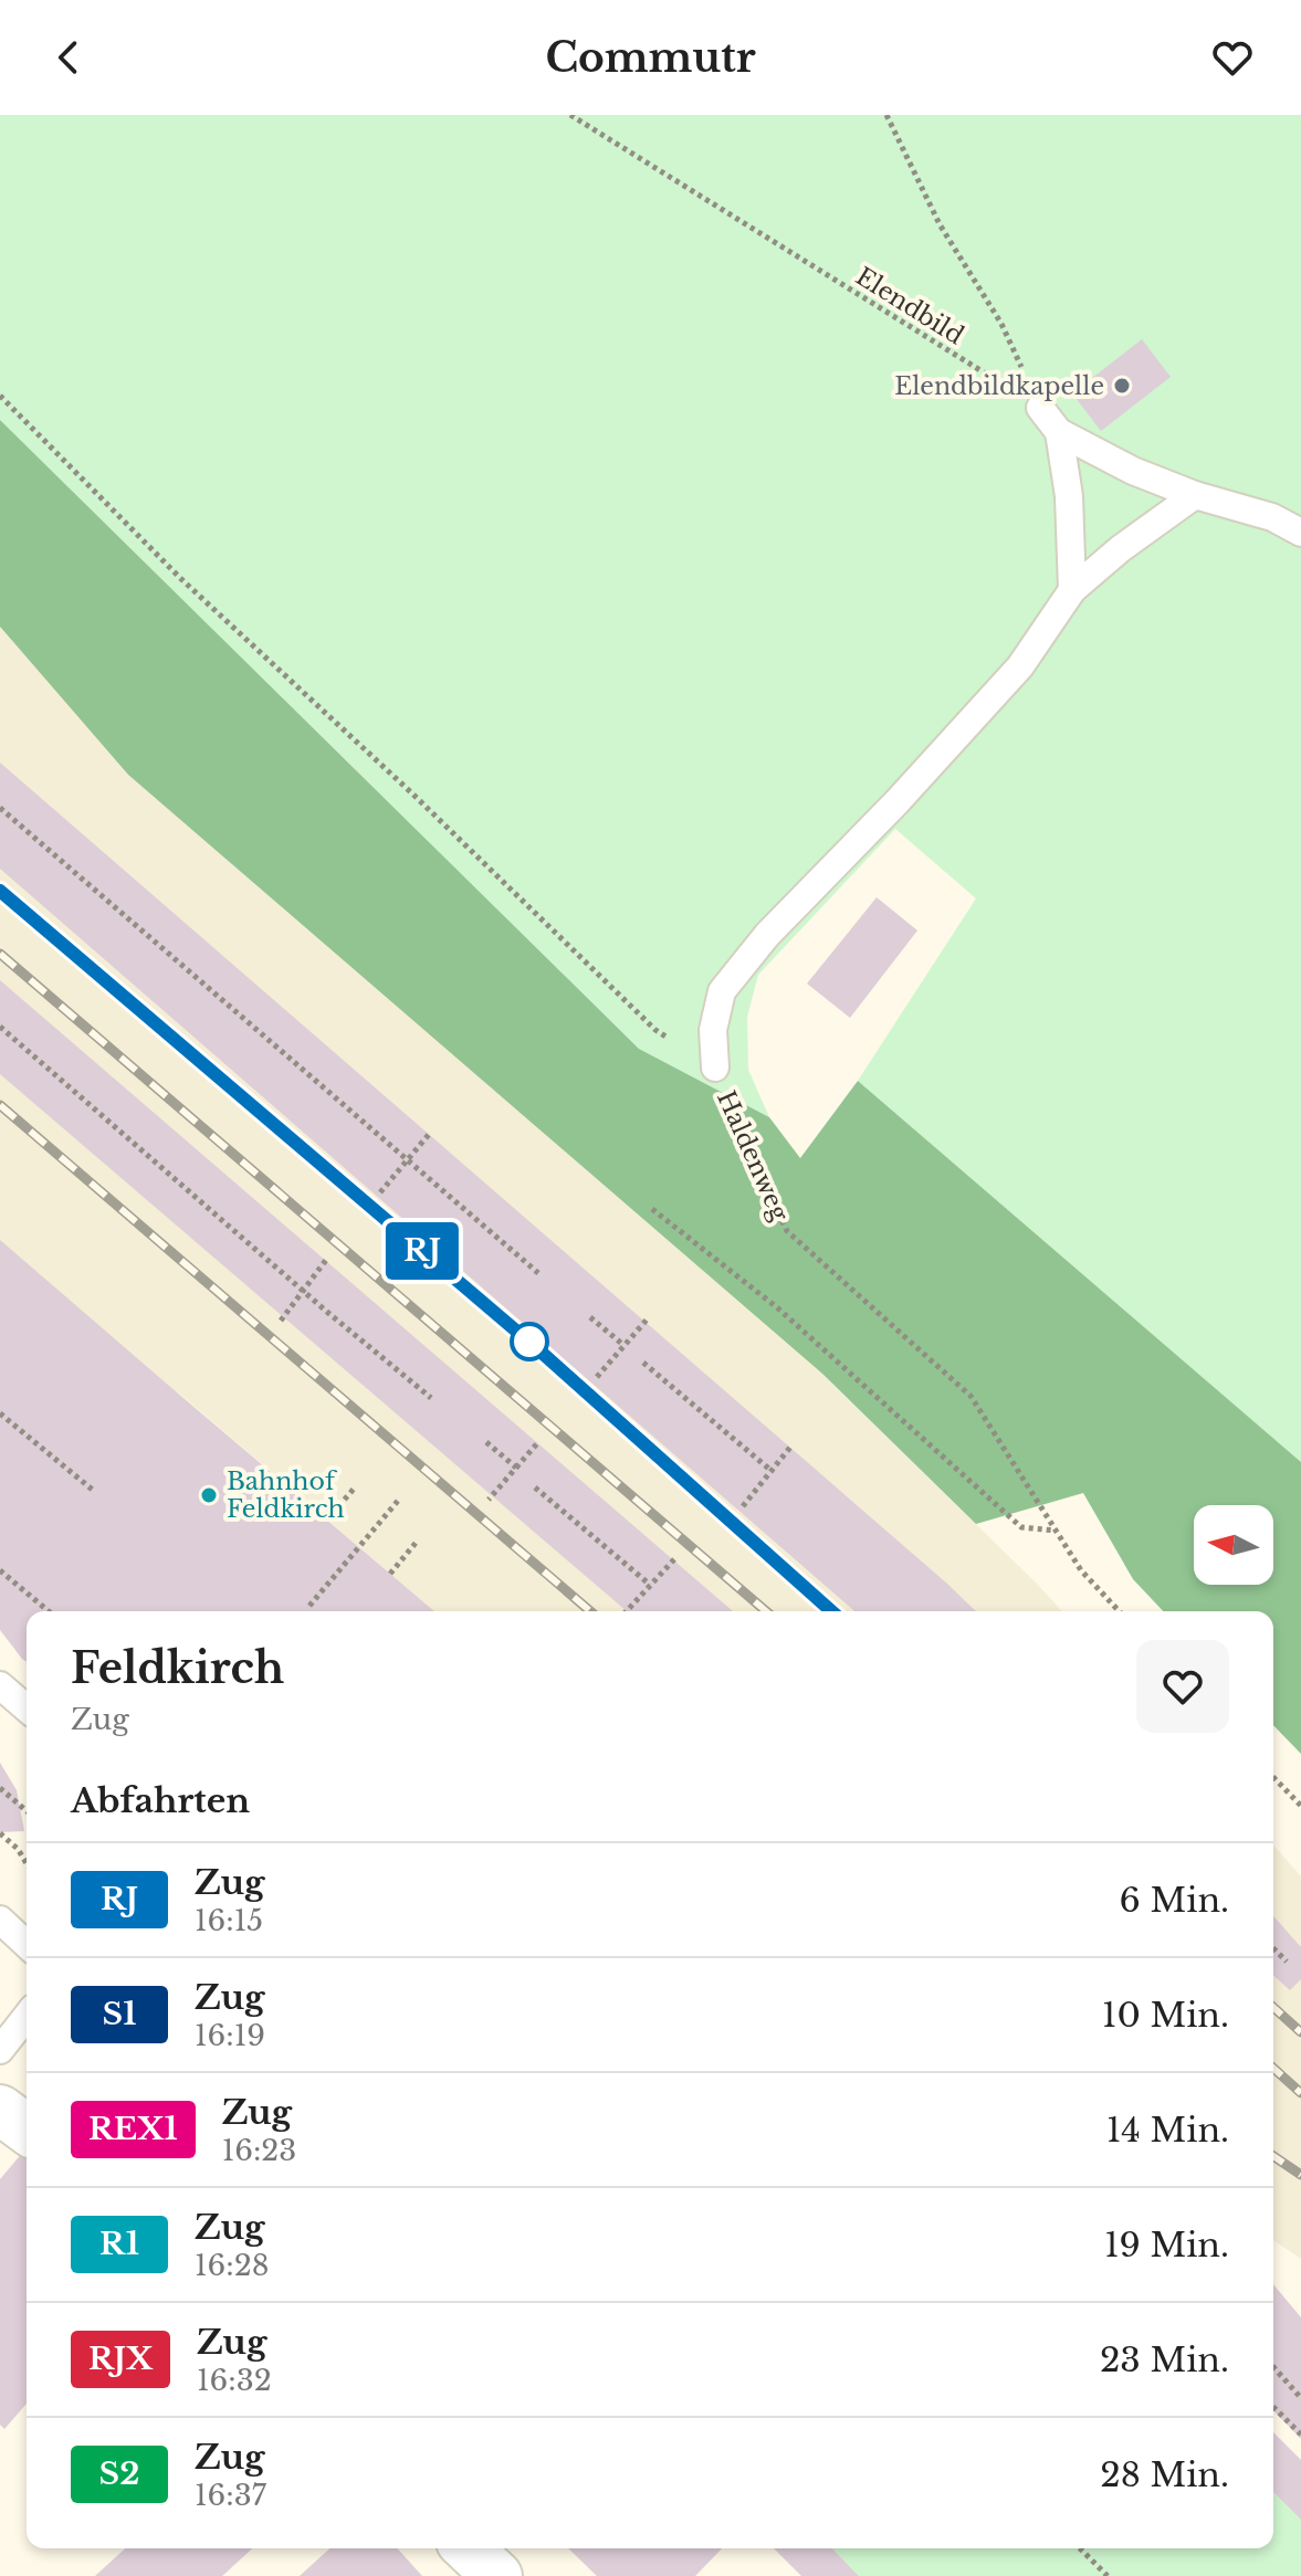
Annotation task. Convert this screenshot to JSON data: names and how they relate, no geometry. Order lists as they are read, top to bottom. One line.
{"streets":{"lane":["Haldenweg"],"path":["Elendbild"]},"places":["Elendbildkapelle","Bahnhof Feldkirch"],"north":"left","page":{"header":"Commutr","on_map":"RJ","heading":[["Feldkirch","Zug"],"Abfahrten"],"list":[{"mark":"RJ","name":"Zug","note":"16:15","value":"6 Min."},{"mark":"S1","name":"Zug","note":"16:19","value":"10 Min."},{"mark":"REX1","name":"Zug","note":"16:23","value":"14 Min."},{"mark":"R1","name":"Zug","note":"16:28","value":"19 Min."},{"mark":"RJX","name":"Zug","note":"16:32","value":"23 Min."},{"mark":"S2","name":"Zug","note":"16:37","value":"28 Min."}]}}
